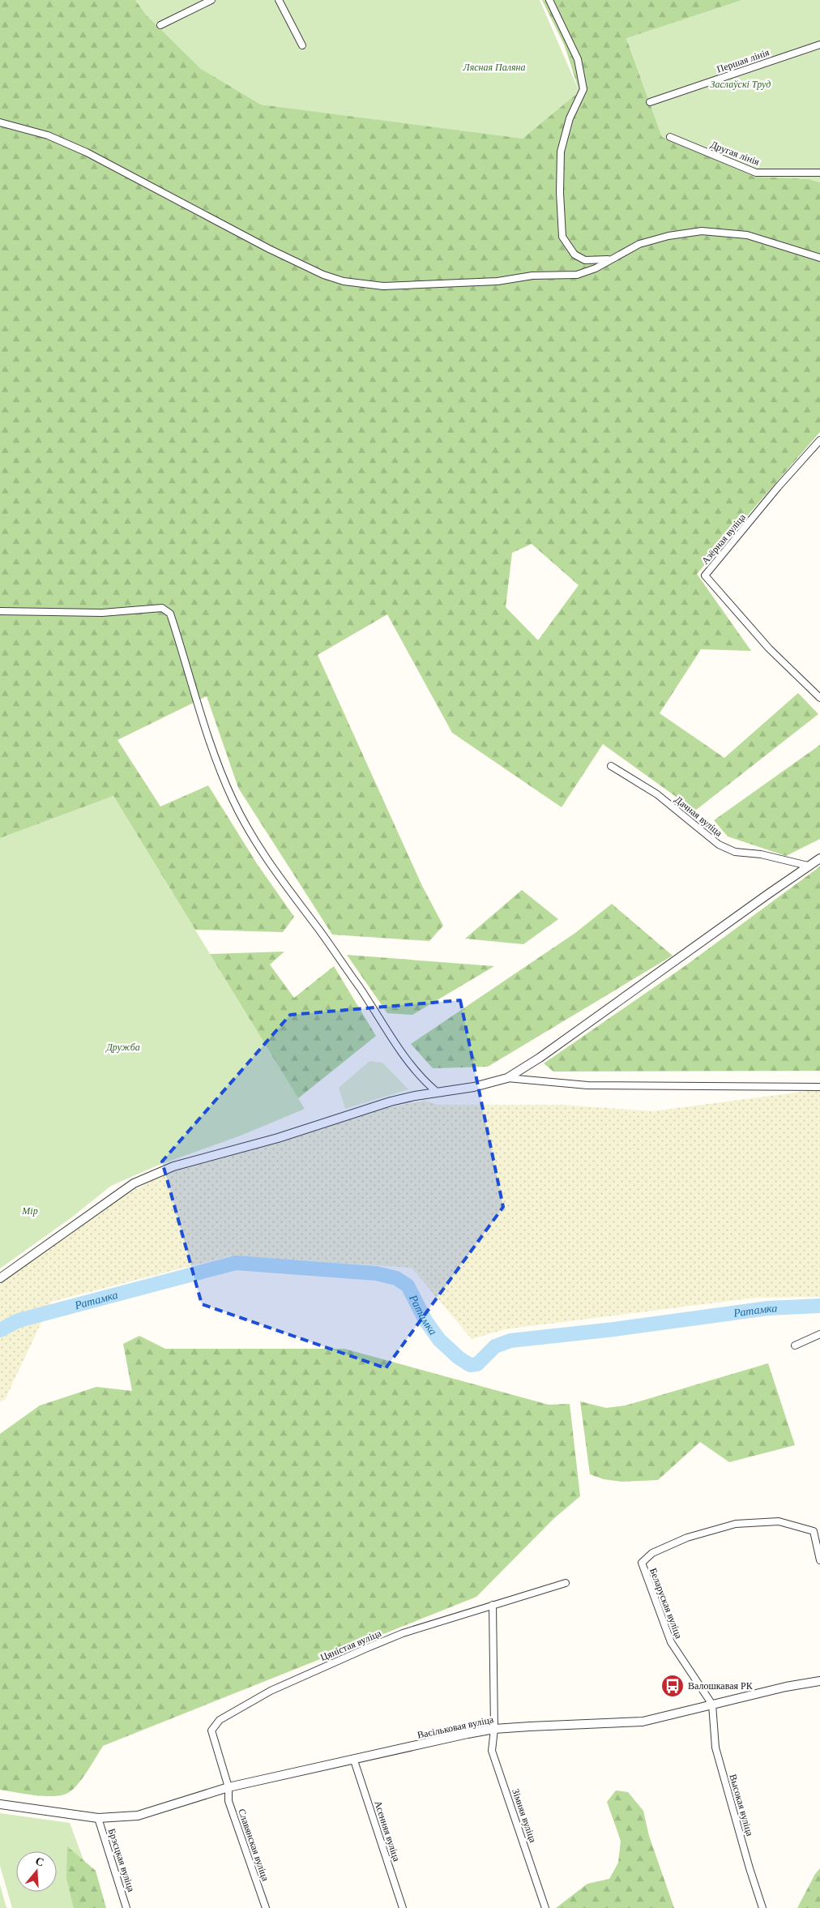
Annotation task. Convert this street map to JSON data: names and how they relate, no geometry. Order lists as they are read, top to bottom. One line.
{"streets":{"street":["Першая лінія","Другая лінія","Азёрная вуліца","Дачная вуліца","Беларуская вуліца","Цяністая вуліца","Васільковая вуліца","Высокая вуліца","Зімняя вуліца","Асенняя вуліца","Славянская вуліца","Брэсцкая вуліца"]},"crossings":[["Беларуская вуліца","Васільковая вуліца"],["Беларуская вуліца","Высокая вуліца"],["Цяністая вуліца","Васільковая вуліца"],["Цяністая вуліца","Зімняя вуліца"],["Цяністая вуліца","Славянская вуліца"],["Васільковая вуліца","Высокая вуліца"],["Васільковая вуліца","Зімняя вуліца"],["Васільковая вуліца","Асенняя вуліца"],["Васільковая вуліца","Славянская вуліца"],["Васільковая вуліца","Брэсцкая вуліца"]],"water":["Ратамка"],"parks":["Лясная Паляна","Заслаўскі Труд","Дружба","Мір"],"places":{"bus stop":["Валошкавая РК"]},"north":"top"}
